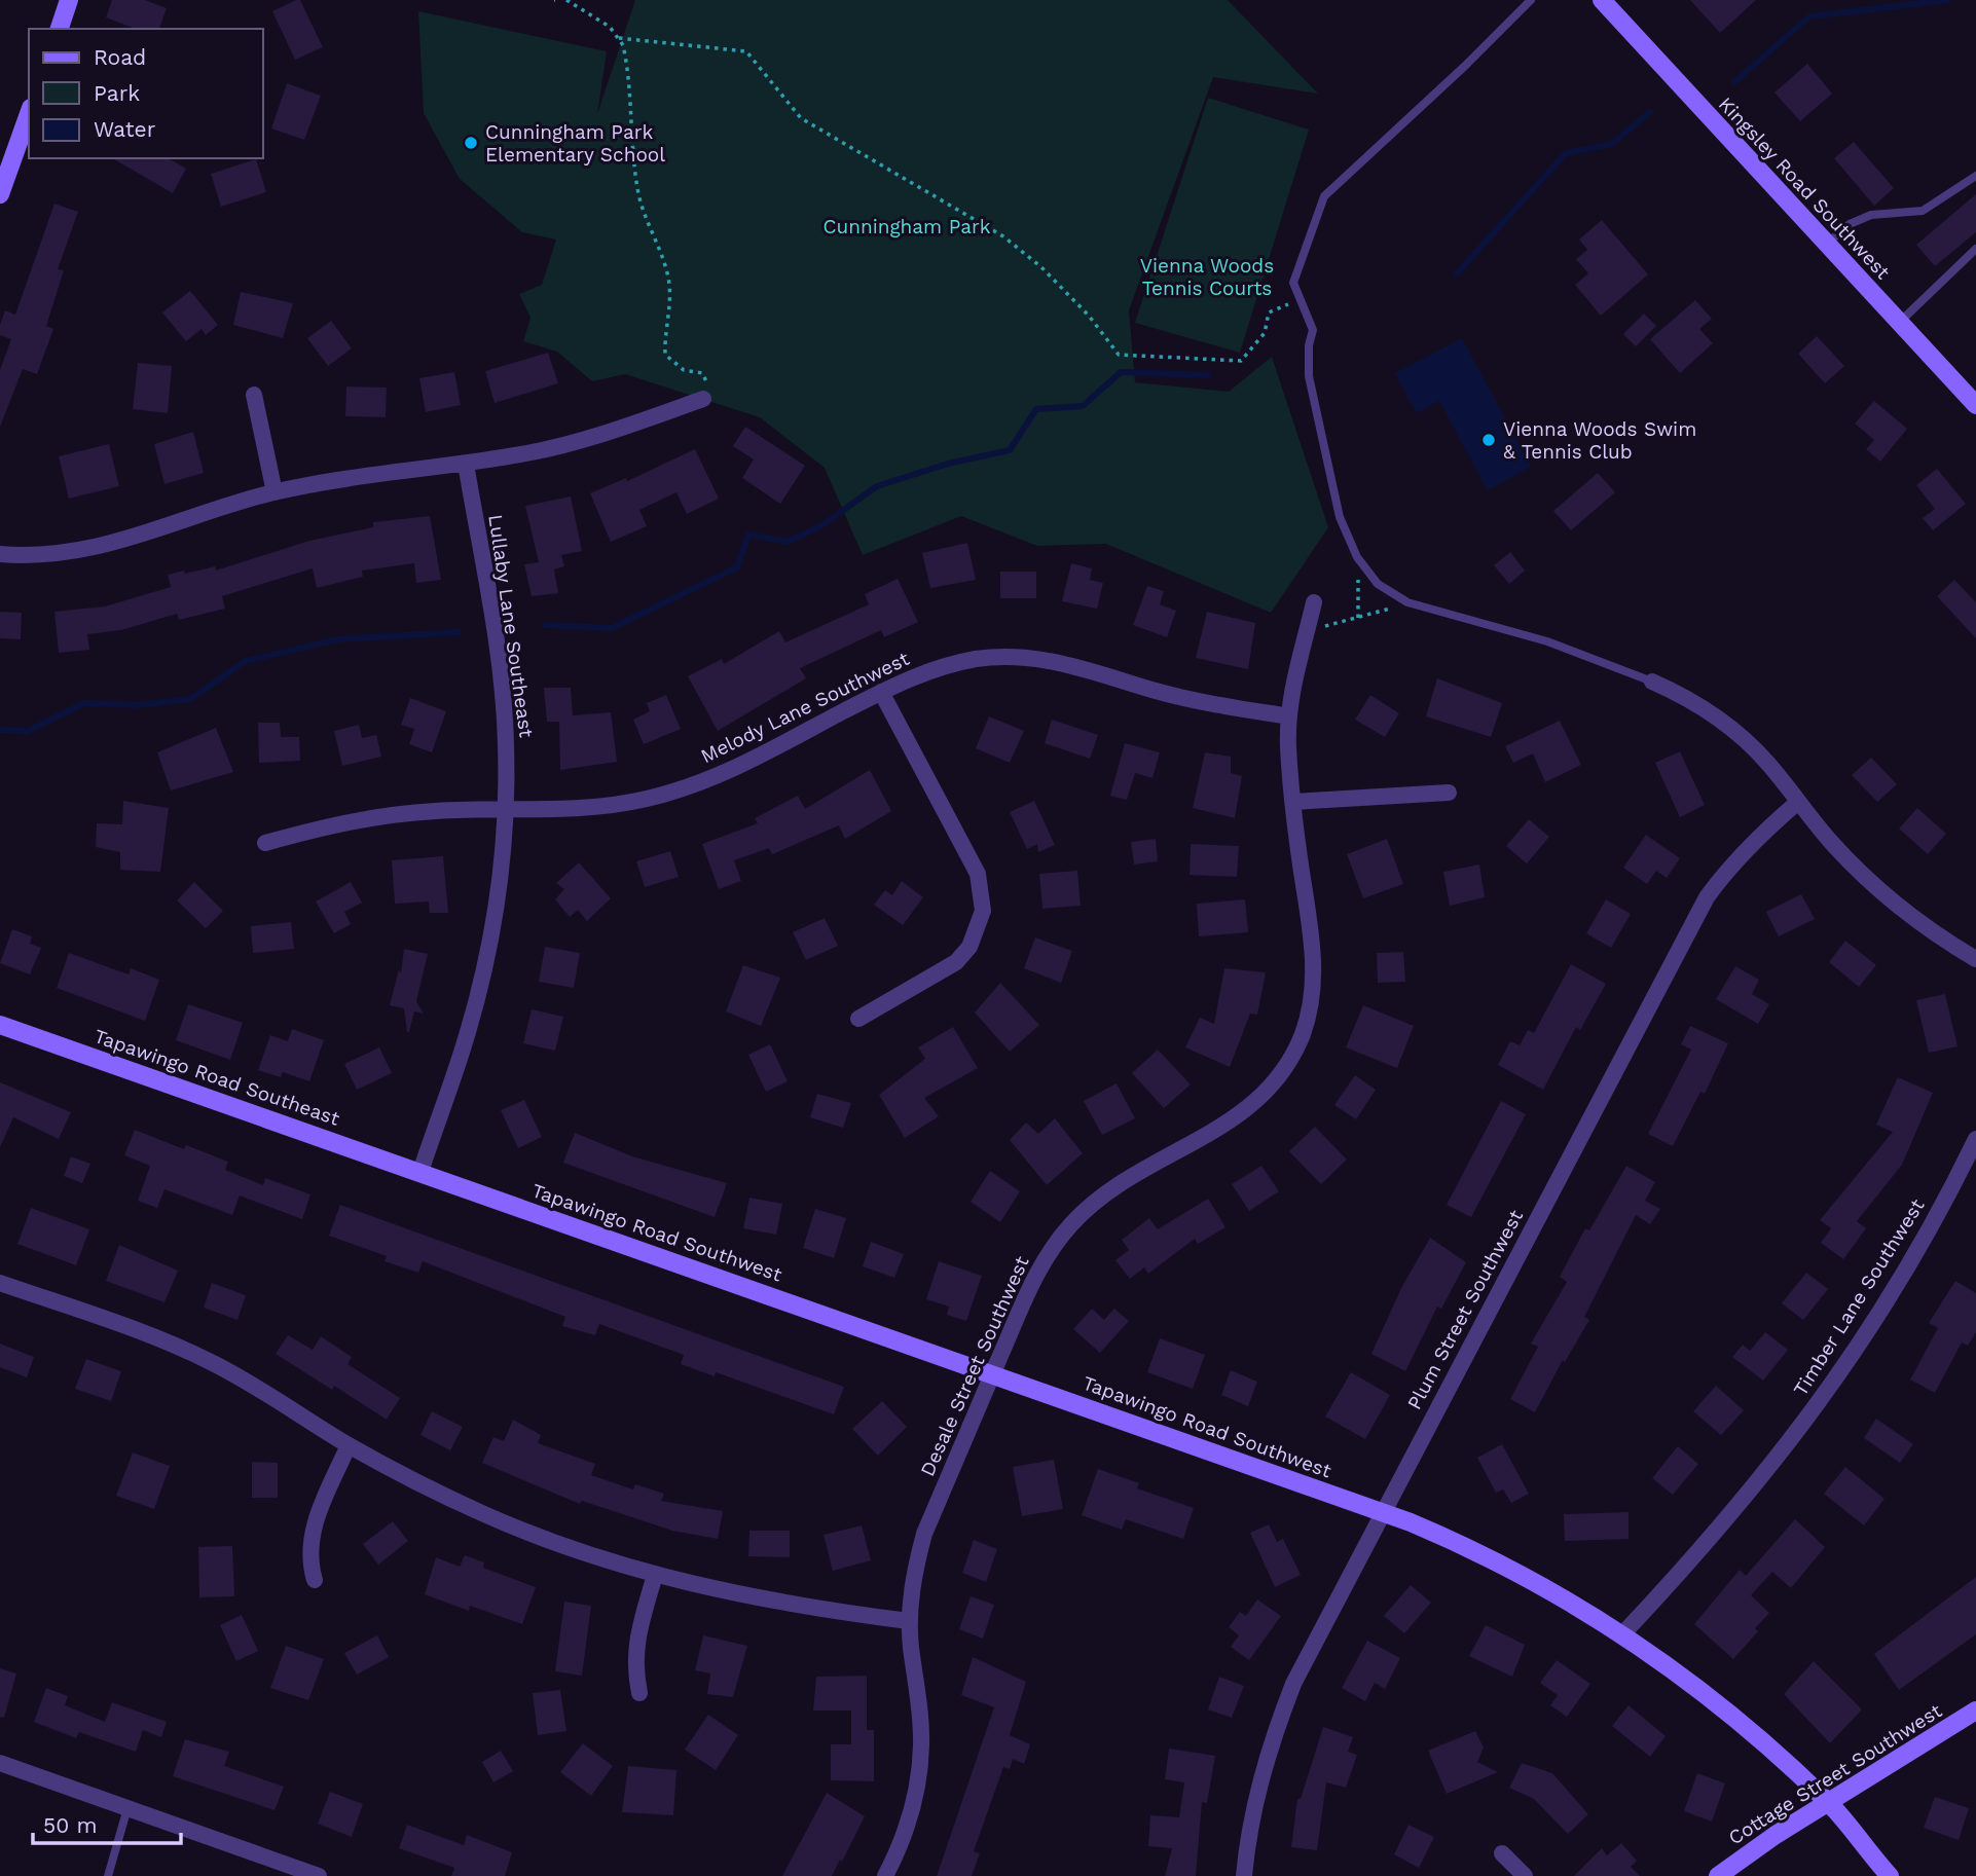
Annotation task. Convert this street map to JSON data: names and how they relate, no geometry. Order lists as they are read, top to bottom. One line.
{"streets":{"street":["Kingsley Road Southwest","Lullaby Lane Southeast","Melody Lane Southwest","Tapawingo Road Southeast","Tapawingo Road Southwest","Timber Lane Southwest","Plum Street Southwest","Desale Street Southwest","Cottage Street Southwest"]},"crossings":[["Lullaby Lane Southeast","Melody Lane Southwest"],["Lullaby Lane Southeast","Tapawingo Road Southeast"],["Lullaby Lane Southeast","Tapawingo Road Southwest"],["Melody Lane Southwest","Desale Street Southwest"],["Tapawingo Road Southeast","Tapawingo Road Southwest"],["Tapawingo Road Southwest","Timber Lane Southwest"],["Tapawingo Road Southwest","Plum Street Southwest"],["Tapawingo Road Southwest","Desale Street Southwest"],["Tapawingo Road Southwest","Cottage Street Southwest"]],"parks":["Cunningham Park","Vienna Woods Tennis Courts"],"places":["Cunningham Park Elementary School","Vienna Woods Swim & Tennis Club"],"legend":["Road","Park","Water"],"scale_bar":"50 m"}
